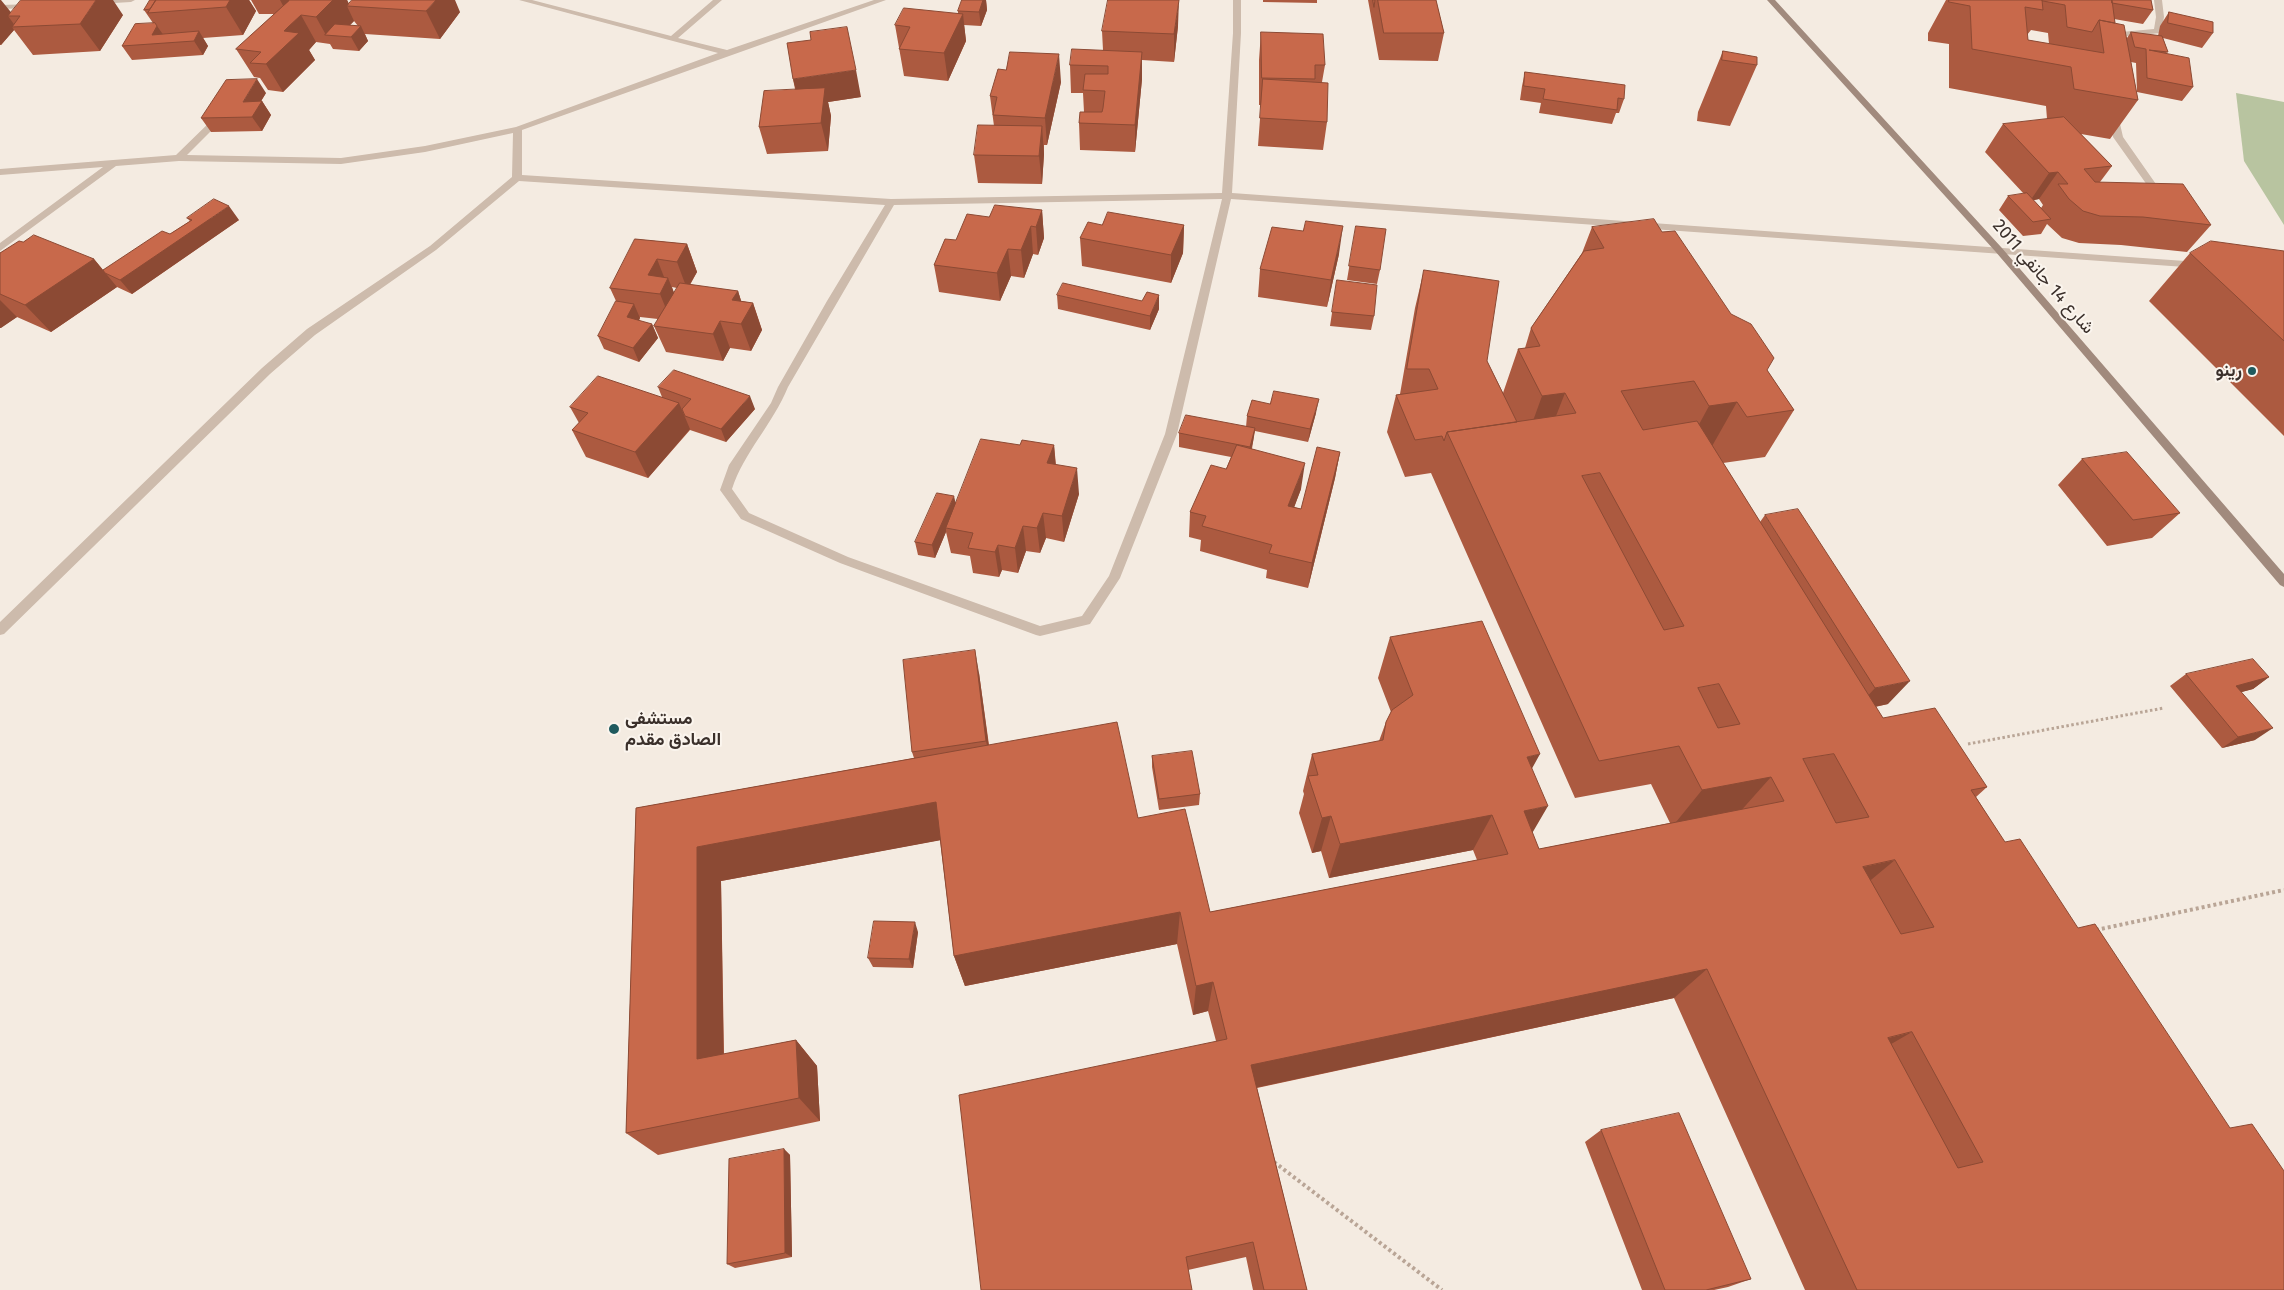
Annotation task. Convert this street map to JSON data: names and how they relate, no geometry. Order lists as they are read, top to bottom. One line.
{"streets":{"main road":["شارع 14 جانفي 2011"]},"places":["رينو","مستشفى الصادق مقدم"]}
